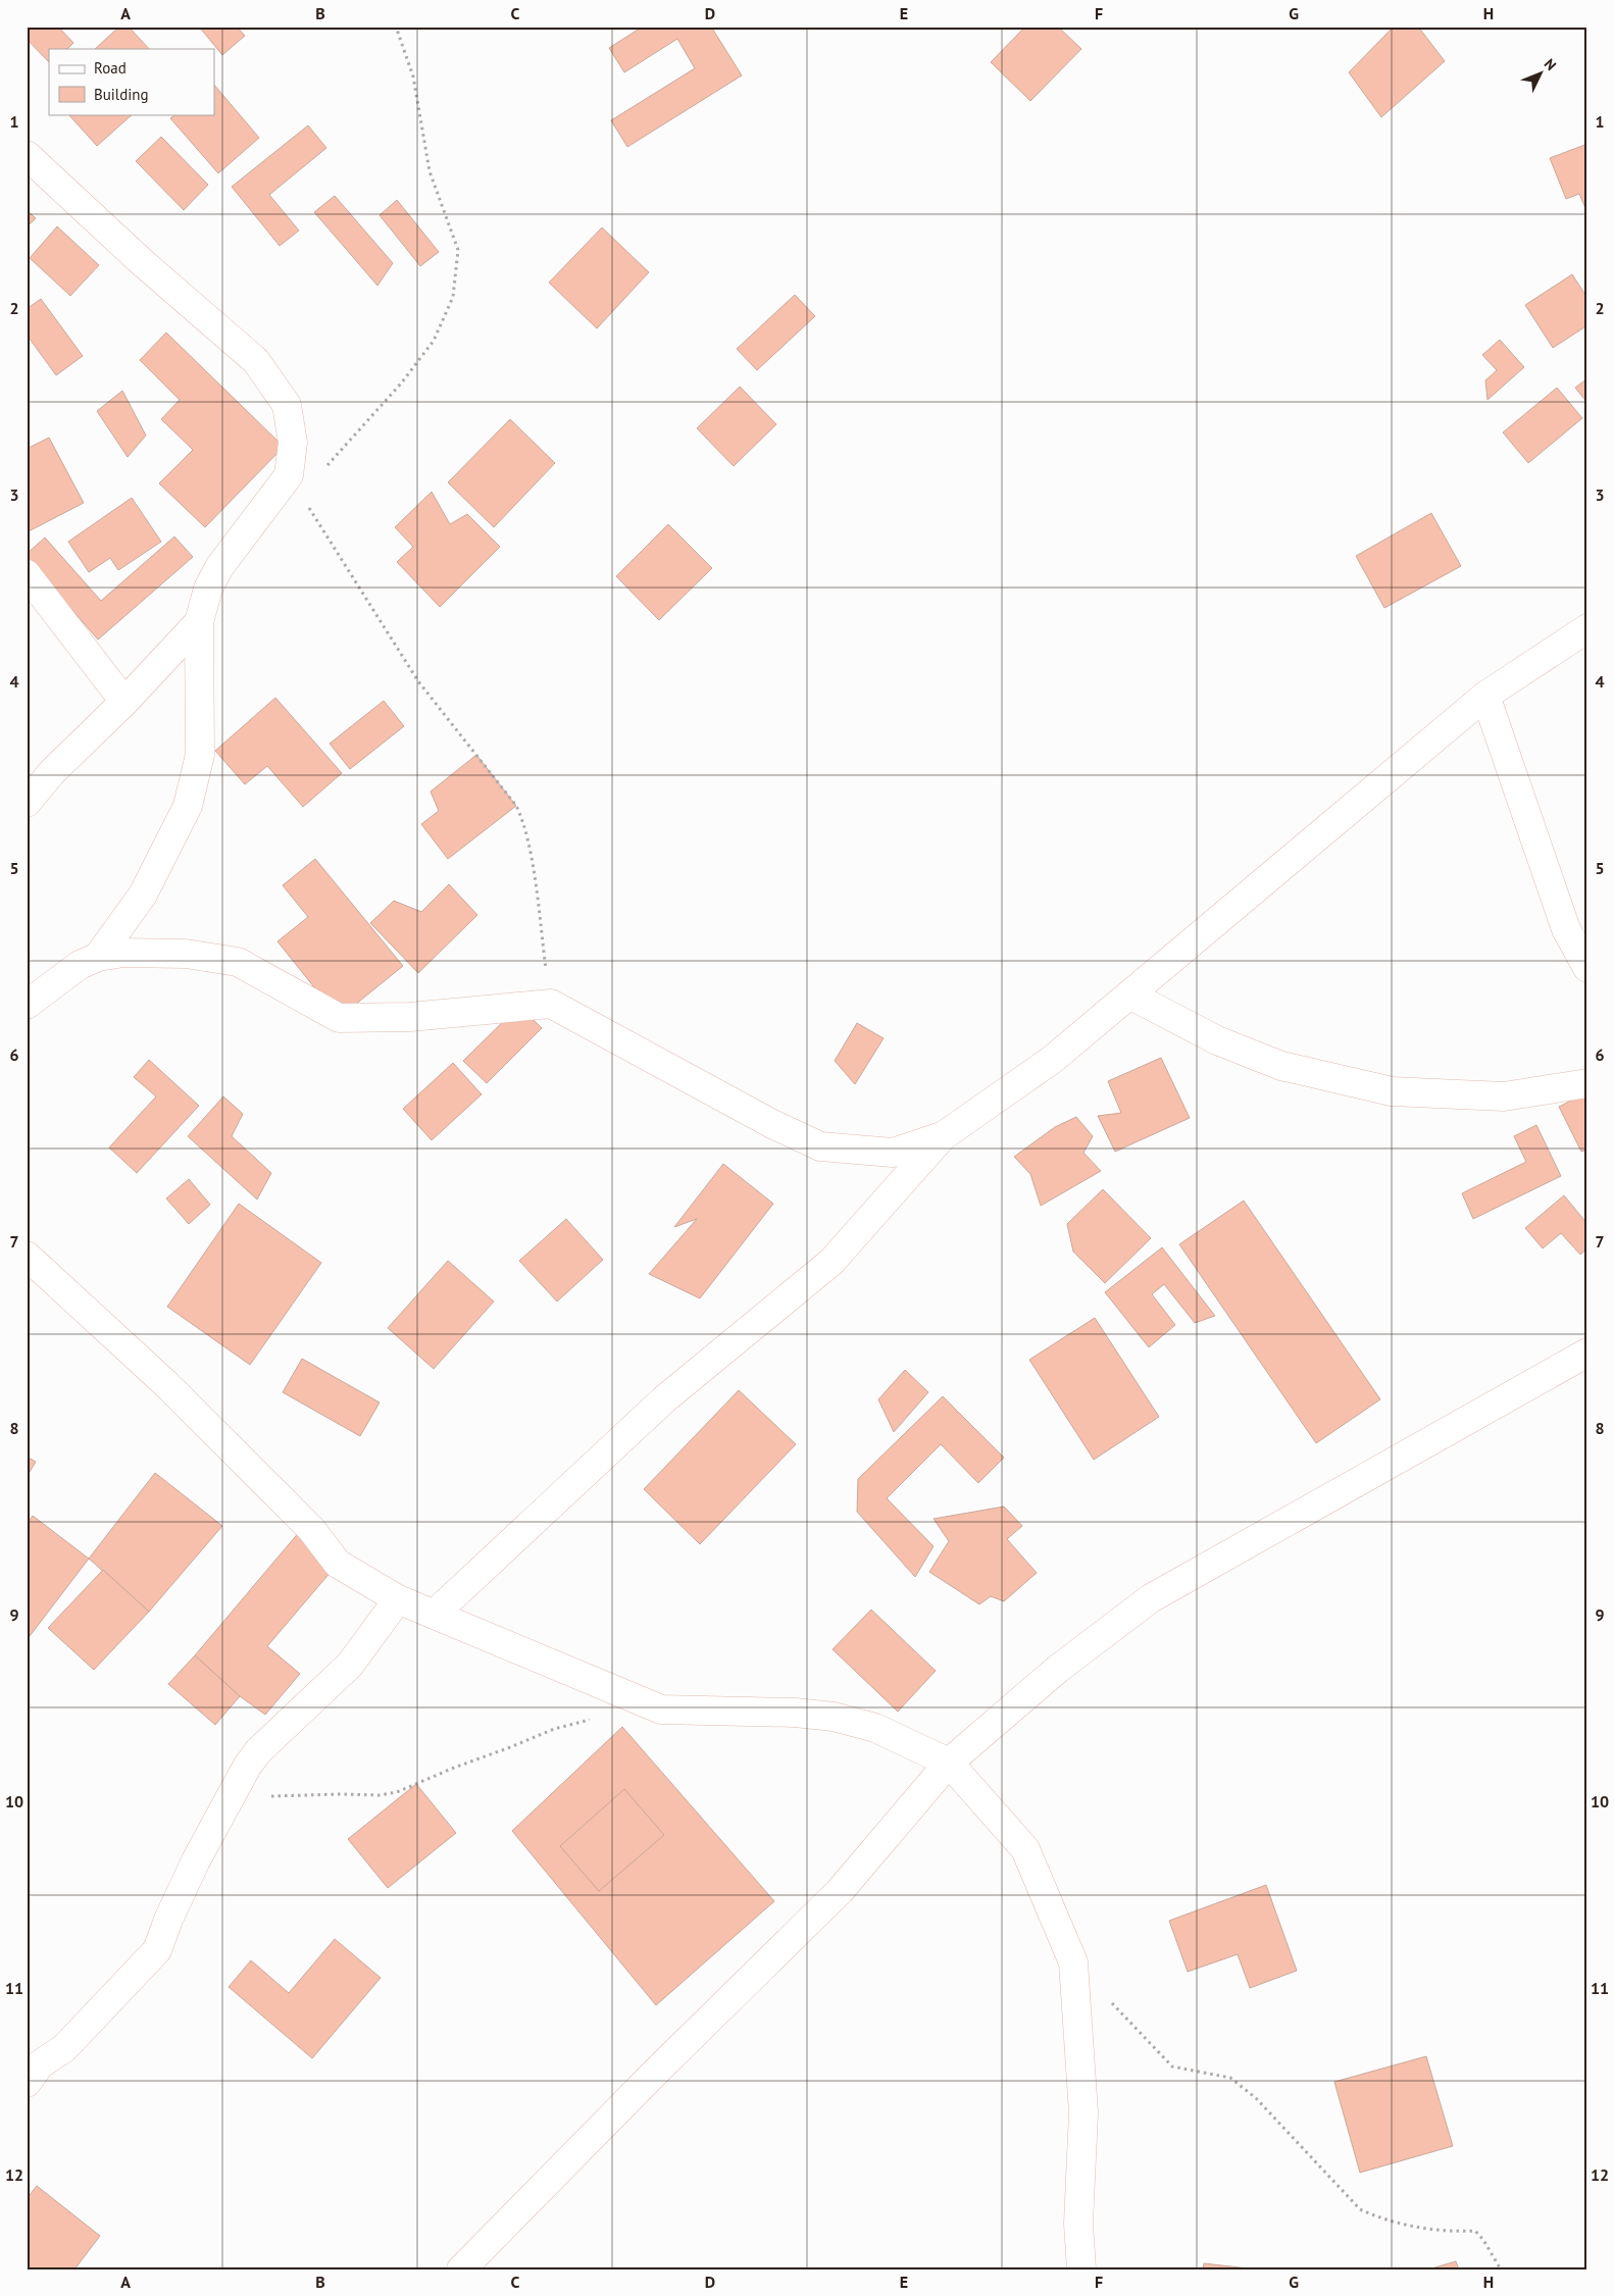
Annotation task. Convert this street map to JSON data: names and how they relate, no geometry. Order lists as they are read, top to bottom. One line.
{"legend":["Road","Building"],"north":"top right","grid":{"columns":["A","B","C","D","E","F","G","H"],"rows":["1","2","3","4","5","6","7","8","9","10","11","12"]}}
